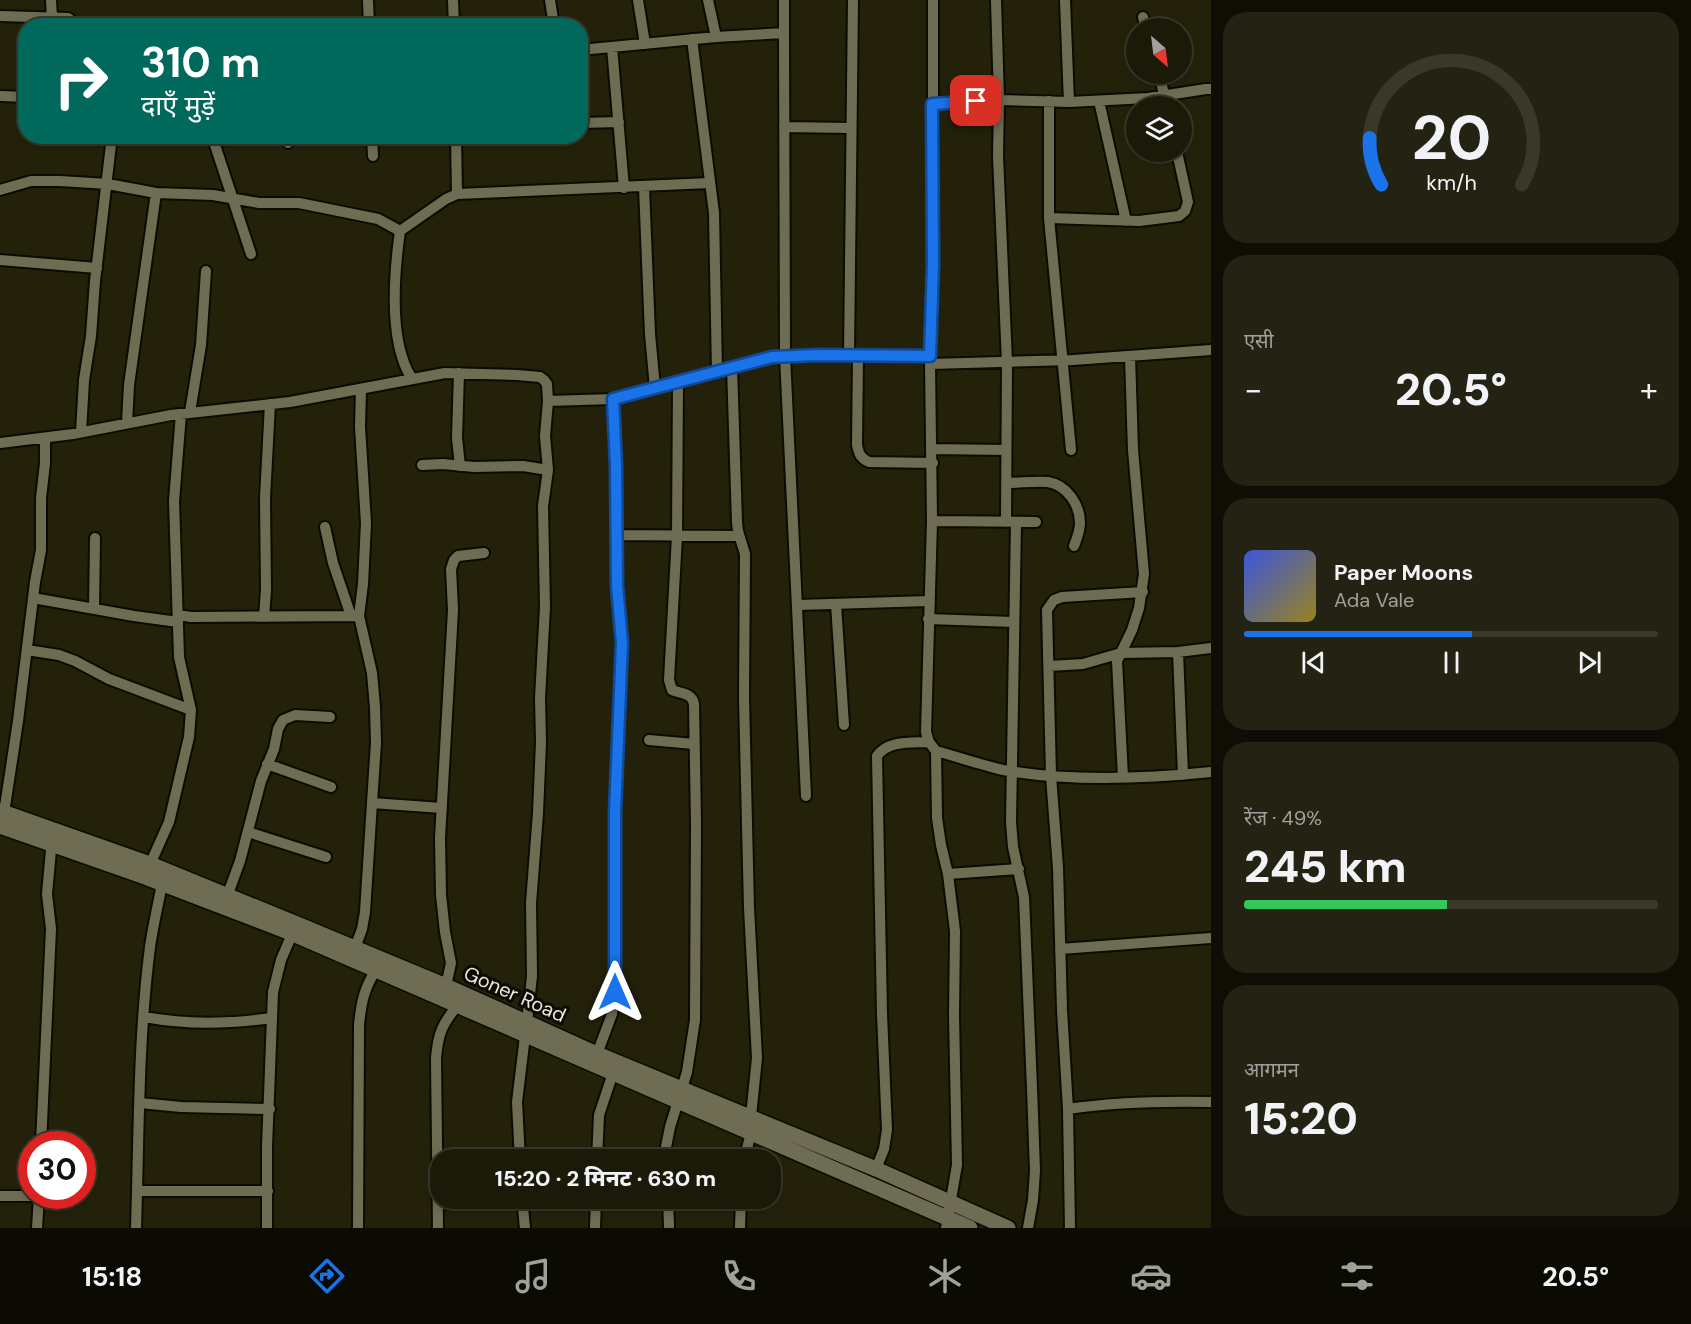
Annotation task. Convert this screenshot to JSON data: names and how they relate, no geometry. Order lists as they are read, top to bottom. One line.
{"streets":{"street":["Goner Road"]},"north":"bottom right","page":{"turn":["310 m","दाएँ मुड़ें"],"tile":["एसी",["रेंज · 49%","245 km"],["आगमन","15:20"]],"heat":["−","20.5°","+"],"song":["Paper Moons","Ada Vale"],"limit":"30","trip":"15:20 · 2 मिनट · 630 m","tabs":["15:18","20.5°"],"gauge":["20","km/h"]}}
